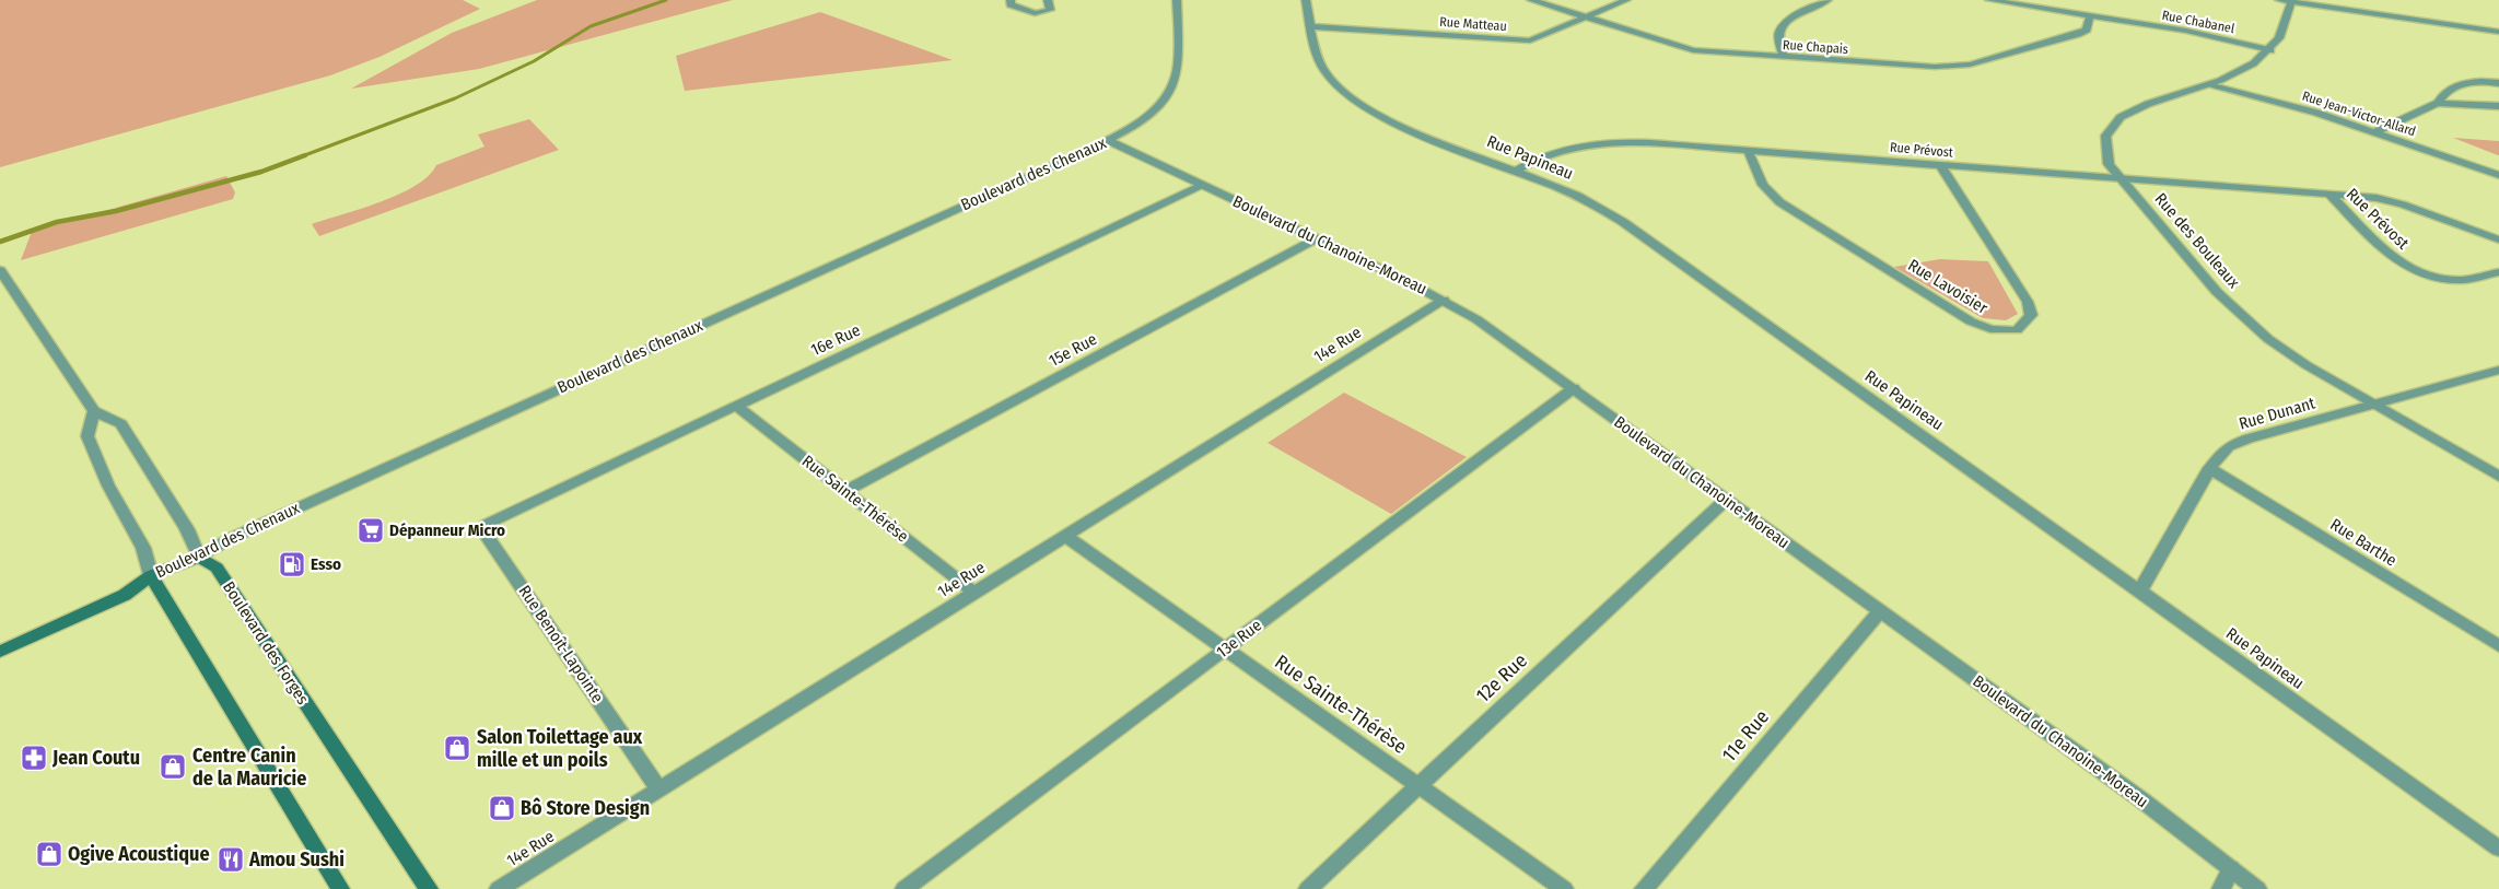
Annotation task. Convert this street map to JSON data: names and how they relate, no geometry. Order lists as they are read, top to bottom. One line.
{"streets":{"main road":["Boulevard des Chenaux","Boulevard des Forges"],"street":["Rue Chabanel","Rue Matteau","Rue Chapais","Rue Jean-Victor-Allard","Rue Prévost","Rue Papineau","Rue des Bouleaux","Boulevard du Chanoine-Moreau","Rue Lavoisier","16e Rue","14e Rue","15e Rue","Rue Dunant","Rue Sainte-Thérèse","Rue Barthe","13e Rue","Rue Benoît-Lapointe","12e Rue","11e Rue"]},"crossings":[["Rue Chabanel","Rue Chapais"],["Rue Chabanel","Rue des Bouleaux"],["Rue Matteau","Rue Chapais"],["Rue Matteau","Rue Papineau"],["Rue Jean-Victor-Allard","Rue des Bouleaux"],["Rue Prévost","Rue Papineau"],["Rue Prévost","Rue des Bouleaux"],["Rue Prévost","Rue Lavoisier"],["Rue Papineau","Rue Dunant"],["Boulevard des Chenaux","Boulevard du Chanoine-Moreau"],["Boulevard des Chenaux","Boulevard des Forges"],["Rue des Bouleaux","Rue Dunant"],["Boulevard du Chanoine-Moreau","16e Rue"],["Boulevard du Chanoine-Moreau","14e Rue"],["Boulevard du Chanoine-Moreau","15e Rue"],["Boulevard du Chanoine-Moreau","13e Rue"],["Boulevard du Chanoine-Moreau","12e Rue"],["Boulevard du Chanoine-Moreau","11e Rue"],["16e Rue","Rue Sainte-Thérèse"],["16e Rue","Rue Benoît-Lapointe"],["14e Rue","Rue Sainte-Thérèse"],["14e Rue","Rue Benoît-Lapointe"],["15e Rue","Rue Sainte-Thérèse"],["Rue Dunant","Rue Barthe"],["Rue Sainte-Thérèse","13e Rue"],["Rue Sainte-Thérèse","12e Rue"]],"places":{"supermarket":["Dépanneur Micro"],"fuel station":["Esso"],"shop":["Salon Toilettage aux mille et un poils","Centre Canin de la Mauricie","Bô Store Design","Ogive Acoustique"],"pharmacy":["Jean Coutu"],"restaurant":["Amou Sushi"]}}
